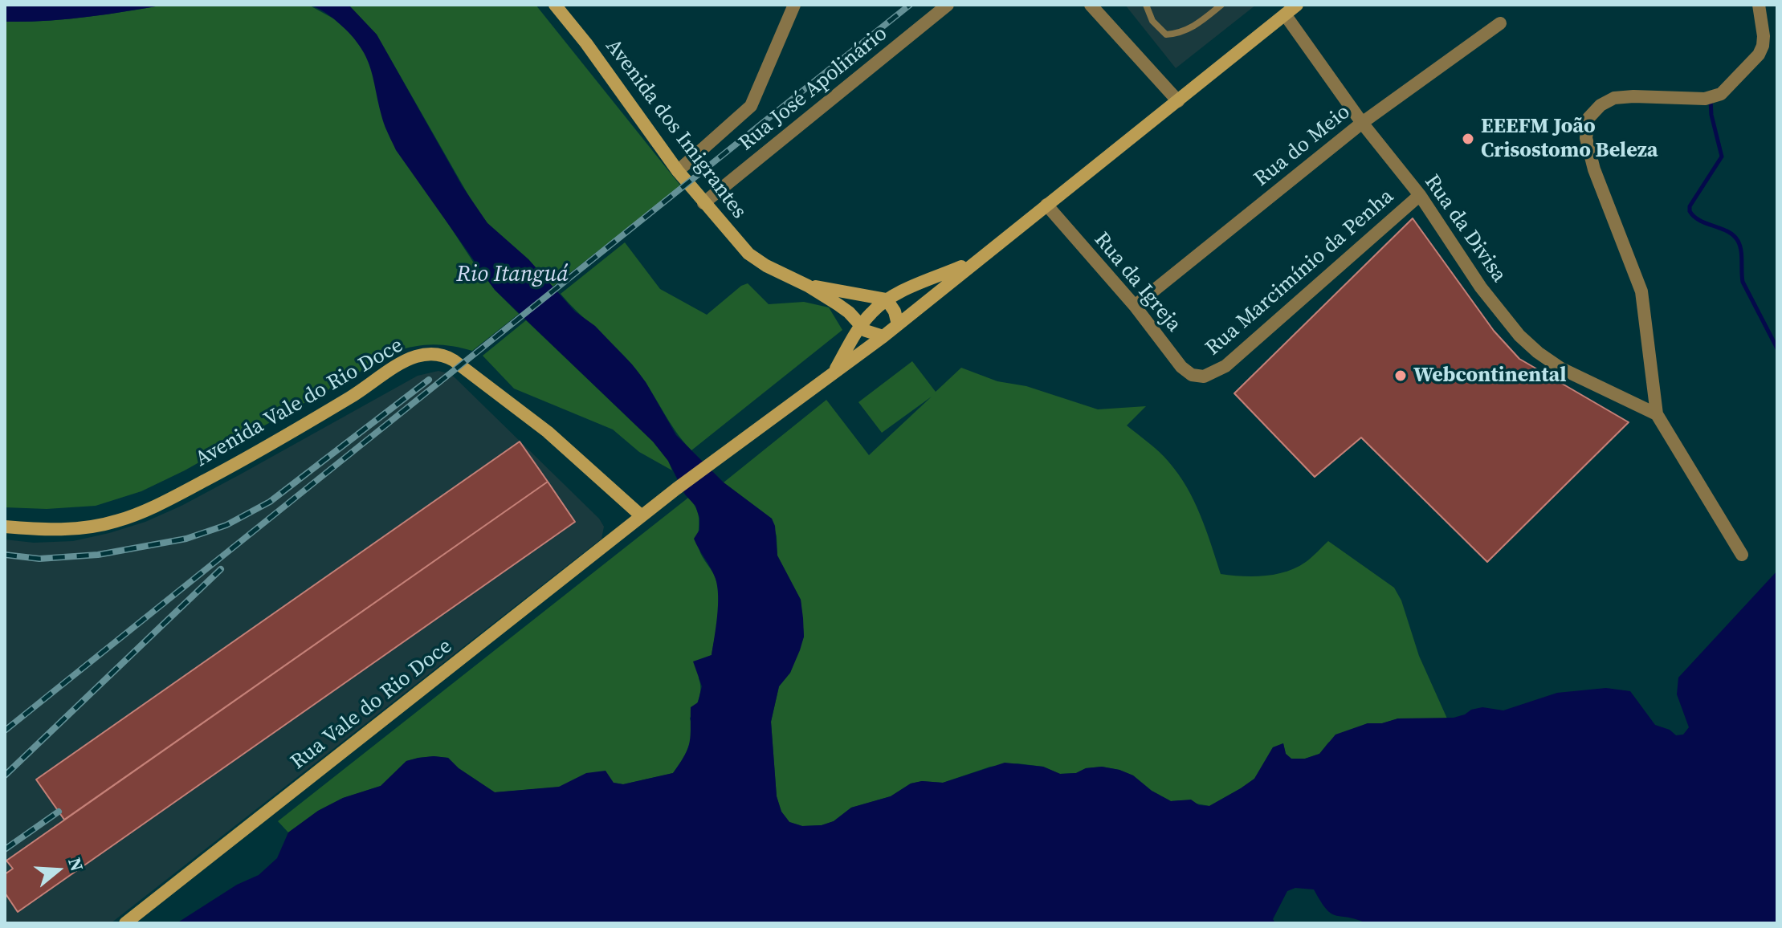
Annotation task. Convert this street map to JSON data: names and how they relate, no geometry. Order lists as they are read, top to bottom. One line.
{"streets":{"street":["Rua José Apolinário","Avenida dos Imigrantes","Rua do Meio","Rua da Divisa","Rua Marcimínio da Penha","Rua da Igreja","Avenida Vale do Rio Doce","Rua Vale do Rio Doce"]},"crossings":[["Rua José Apolinário","Avenida dos Imigrantes"],["Avenida dos Imigrantes","Rua Vale do Rio Doce"],["Rua do Meio","Rua da Divisa"],["Rua do Meio","Rua da Igreja"],["Rua da Divisa","Rua Marcimínio da Penha"],["Rua da Divisa","Rua Vale do Rio Doce"],["Rua Marcimínio da Penha","Rua da Igreja"],["Rua da Igreja","Rua Vale do Rio Doce"],["Avenida Vale do Rio Doce","Rua Vale do Rio Doce"]],"water":["Rio Itanguá"],"places":["EEEFM João Crisostomo Beleza","Webcontinental"],"north":"right"}
